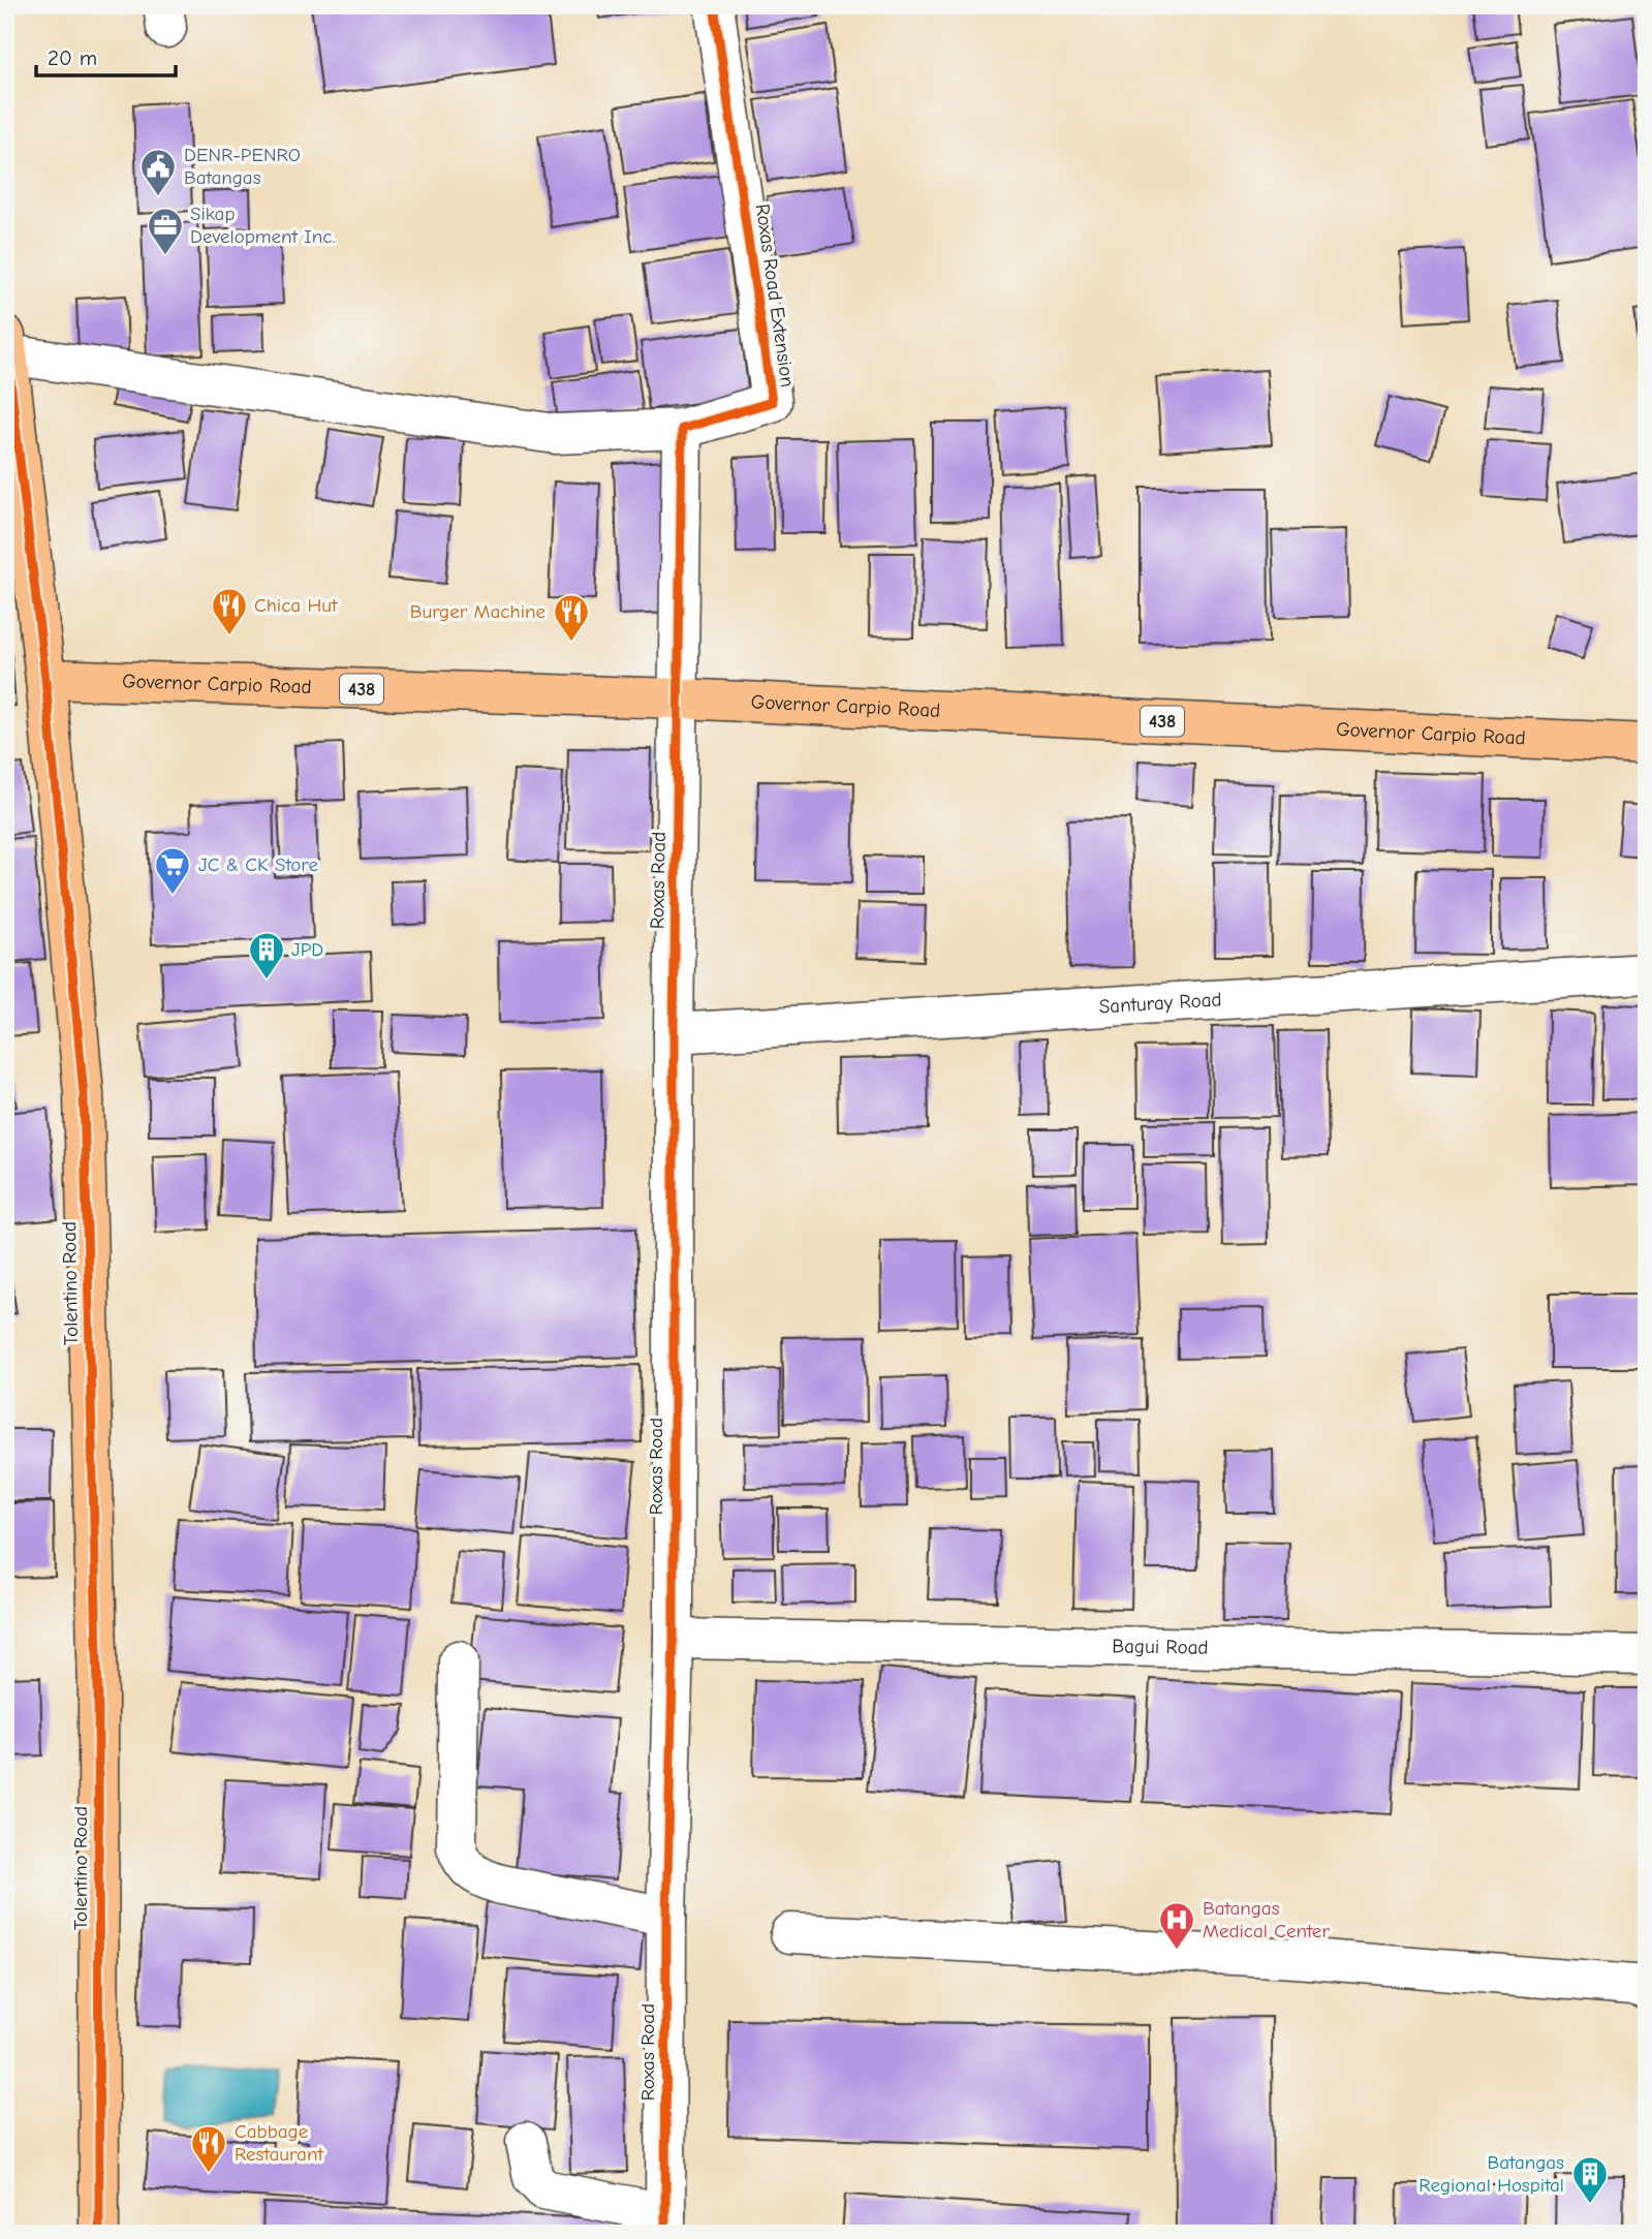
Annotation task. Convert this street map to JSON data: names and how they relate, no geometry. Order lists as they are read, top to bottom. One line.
{"streets":{"main road":["Governor Carpio Road","438","Tolentino Road"],"street":["Roxas Road Extension","Roxas Road","Santuray Road","Bagui Road"]},"crossings":[["Governor Carpio Road","Roxas Road"],["Governor Carpio Road","Tolentino Road"],["Roxas Road","Santuray Road"],["Roxas Road","Bagui Road"]],"places":{"public building":["DENR-PENRO Batangas"],"office":["Sikap Development Inc."],"restaurant":["Chica Hut","Burger Machine","Cabbage Restaurant"],"supermarket":["JC & CK Store"],"building":["JPD","Batangas Regional Hospital"],"hospital":["Batangas Medical Center"]},"scale_bar":"20 m"}
